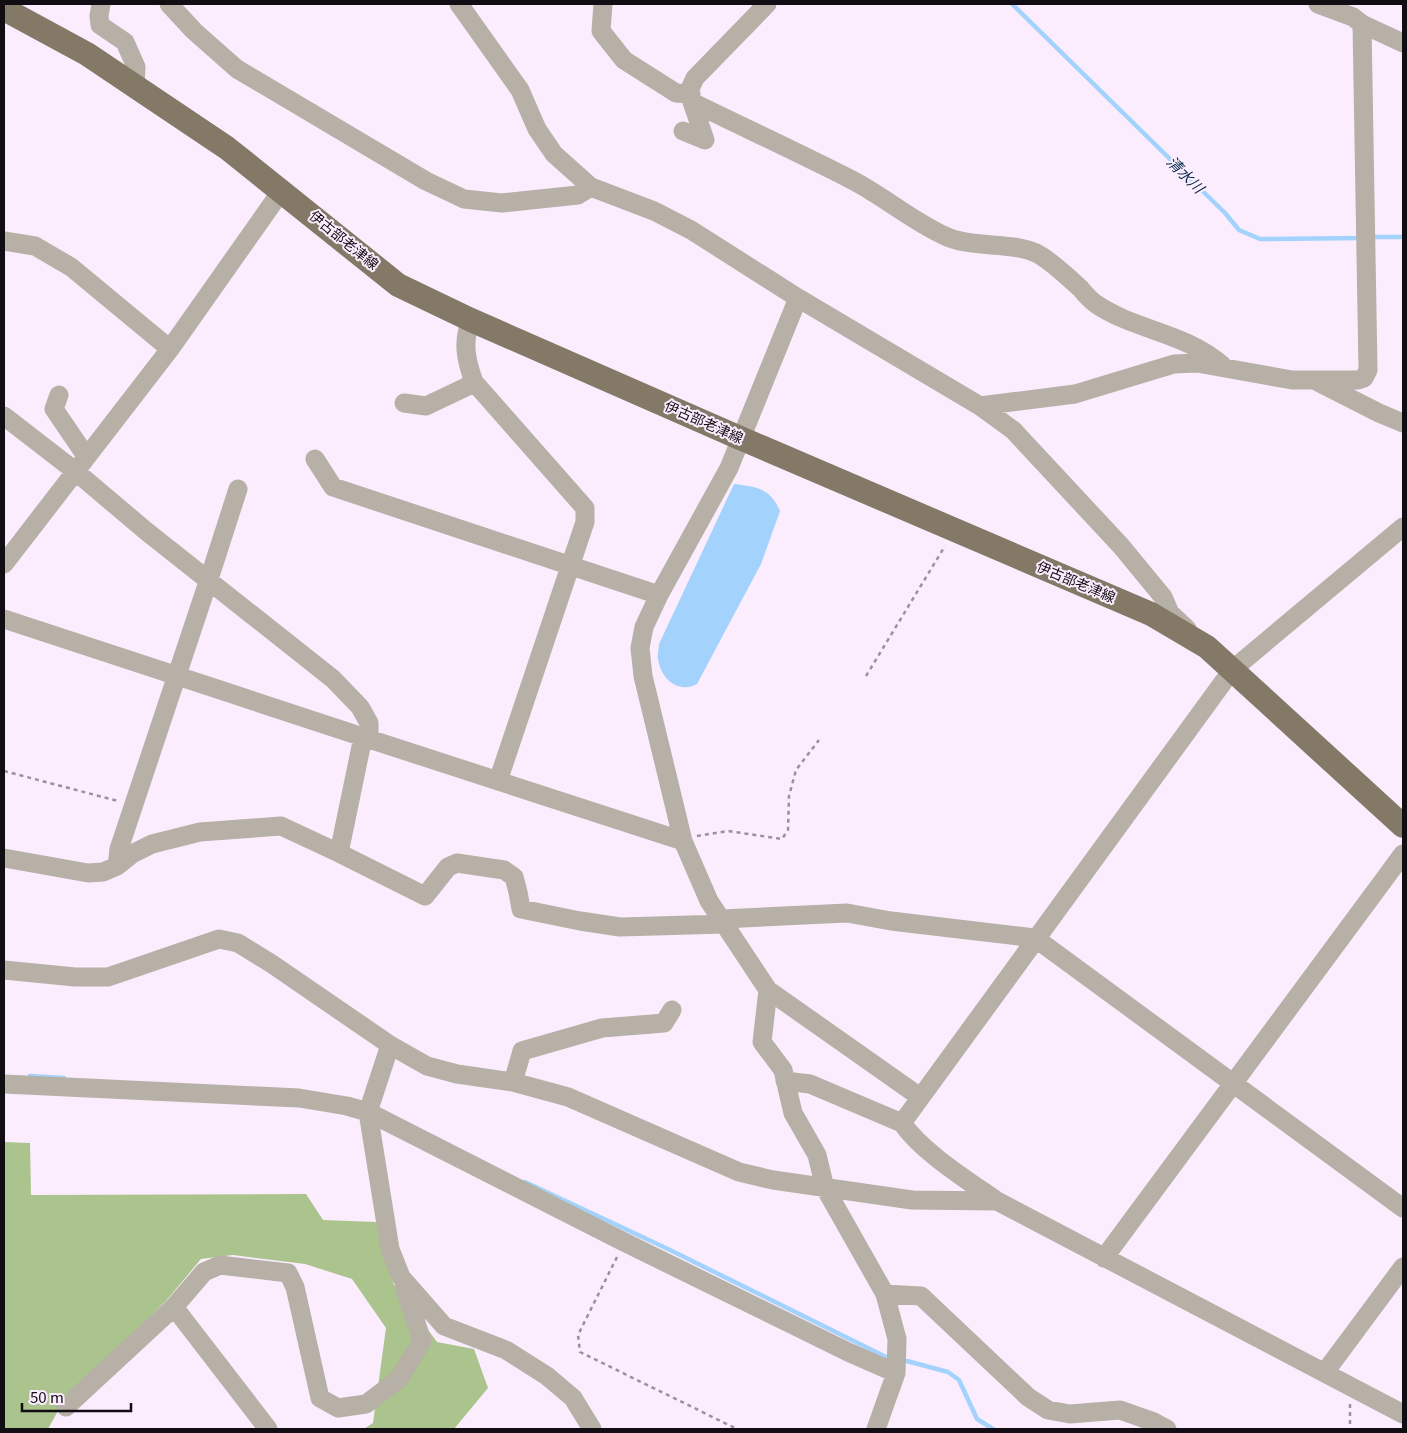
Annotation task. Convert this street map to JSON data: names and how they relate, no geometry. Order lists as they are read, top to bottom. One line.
{"streets":{"main road":["伊古部老津線"]},"water":["清水川"],"scale_bar":"50 m"}
